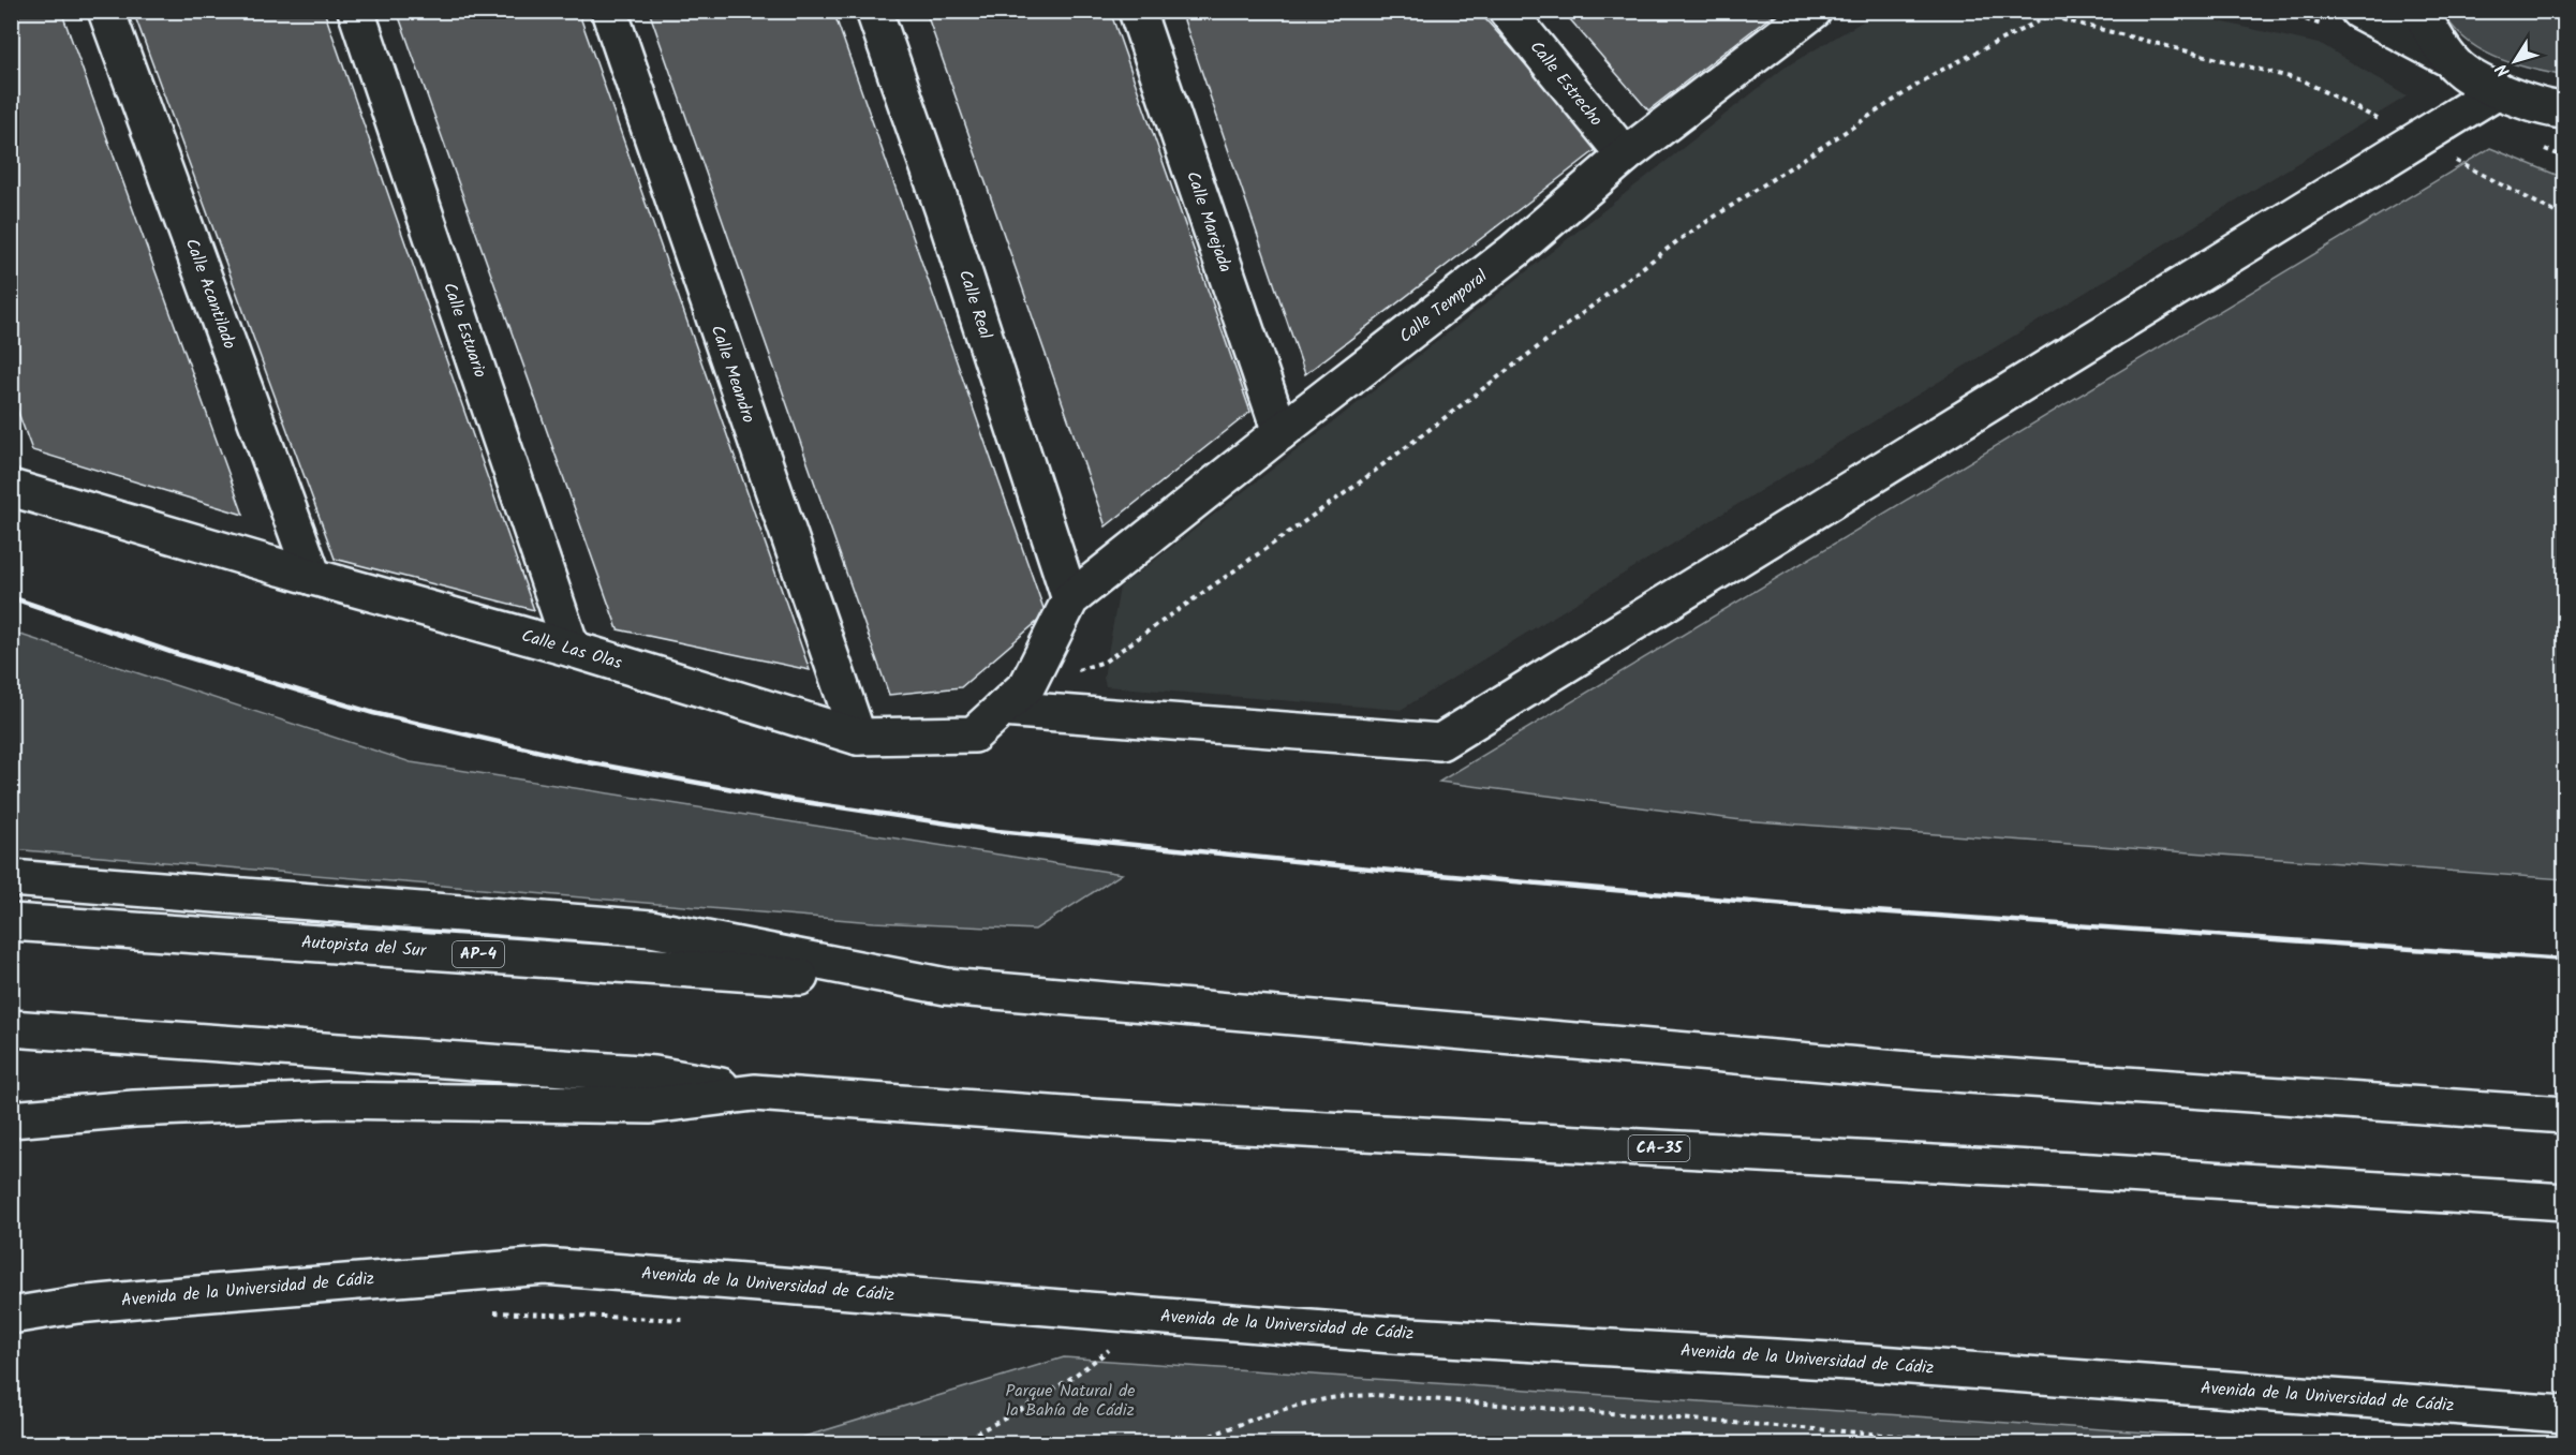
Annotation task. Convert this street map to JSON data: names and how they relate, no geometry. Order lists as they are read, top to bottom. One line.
{"streets":{"main road":["Calle Estrecho","Calle Marejada","Calle Acantilado","Calle Real","Calle Temporal","Calle Estuario","Calle Meandro","Calle Las Olas","Autopista del Sur","AP-4","CA-35","Avenida de la Universidad de Cádiz"]},"crossings":[["Calle Estrecho","Calle Temporal"],["Calle Marejada","Calle Temporal"],["Calle Acantilado","Calle Las Olas"],["Calle Real","Calle Temporal"],["Calle Real","Calle Las Olas"],["Calle Temporal","Calle Las Olas"],["Calle Estuario","Calle Las Olas"],["Calle Meandro","Calle Las Olas"]],"parks":["Parque Natural de la Bahía de Cádiz"],"north":"bottom left"}
